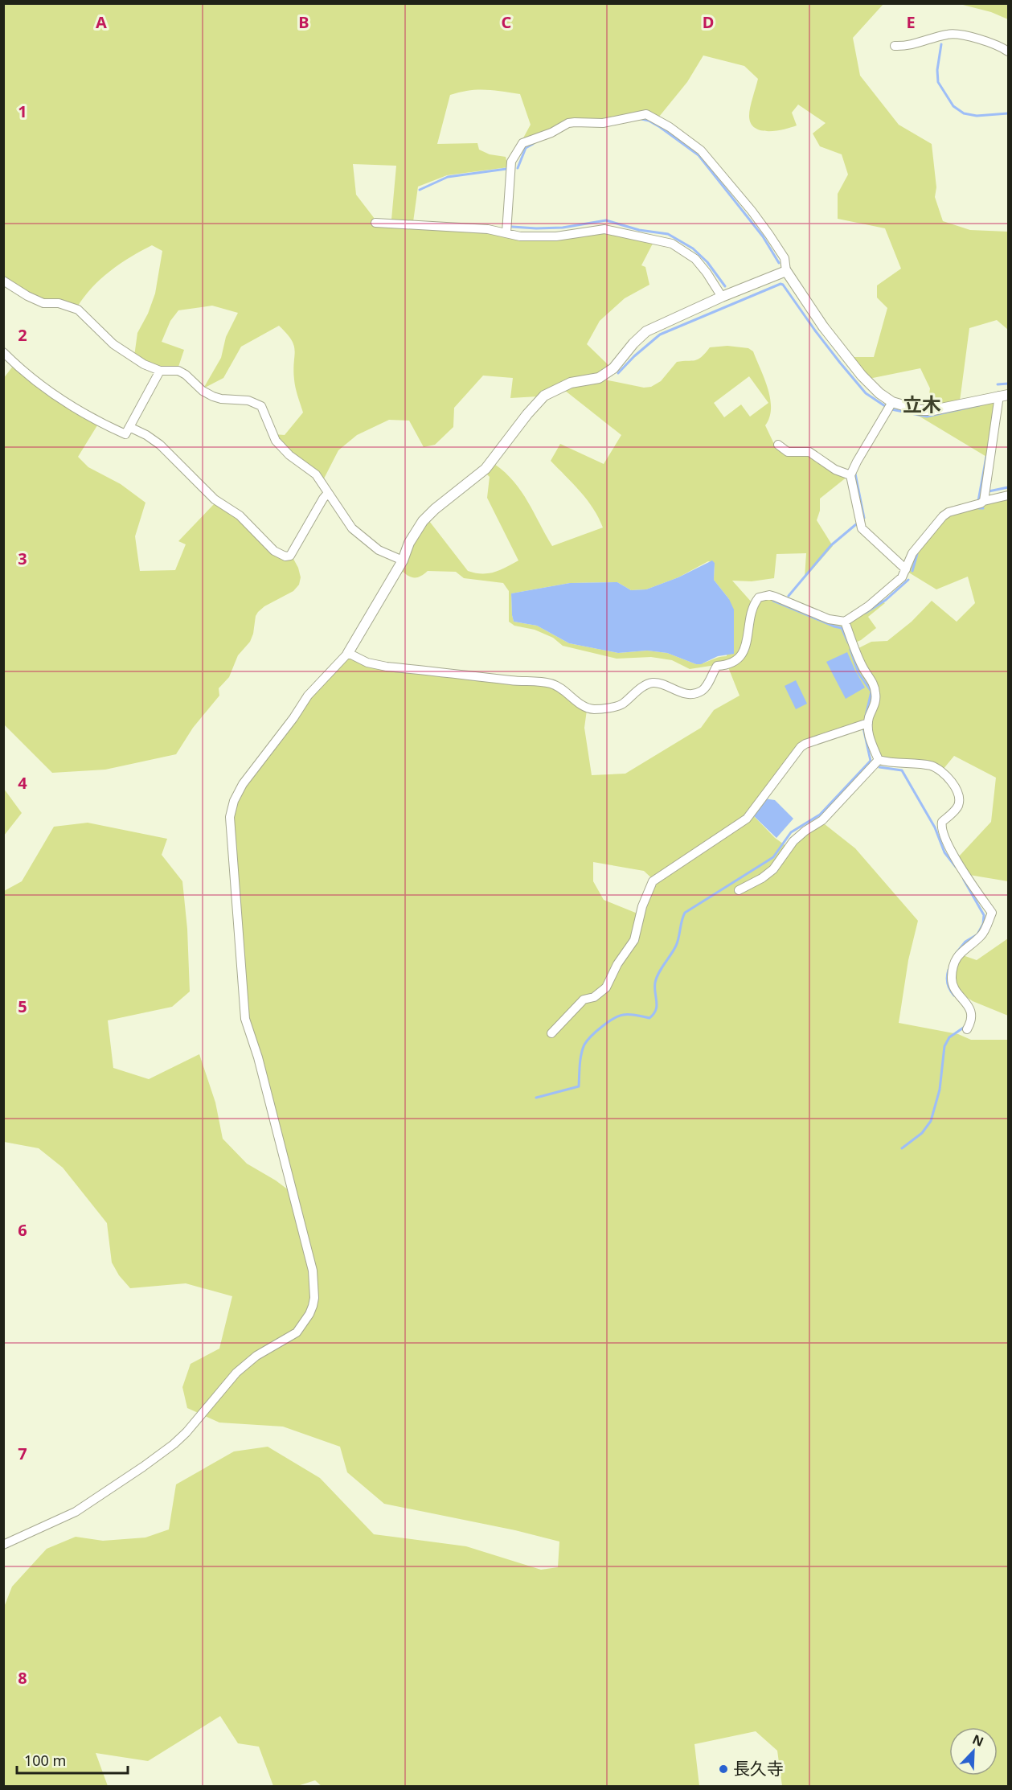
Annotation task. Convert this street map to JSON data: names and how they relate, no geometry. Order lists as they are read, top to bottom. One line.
{"districts":["立木"],"places":["長久寺"],"scale_bar":"100 m","north":"top right","grid":{"columns":["A","B","C","D","E"],"rows":["1","2","3","4","5","6","7","8"]}}
